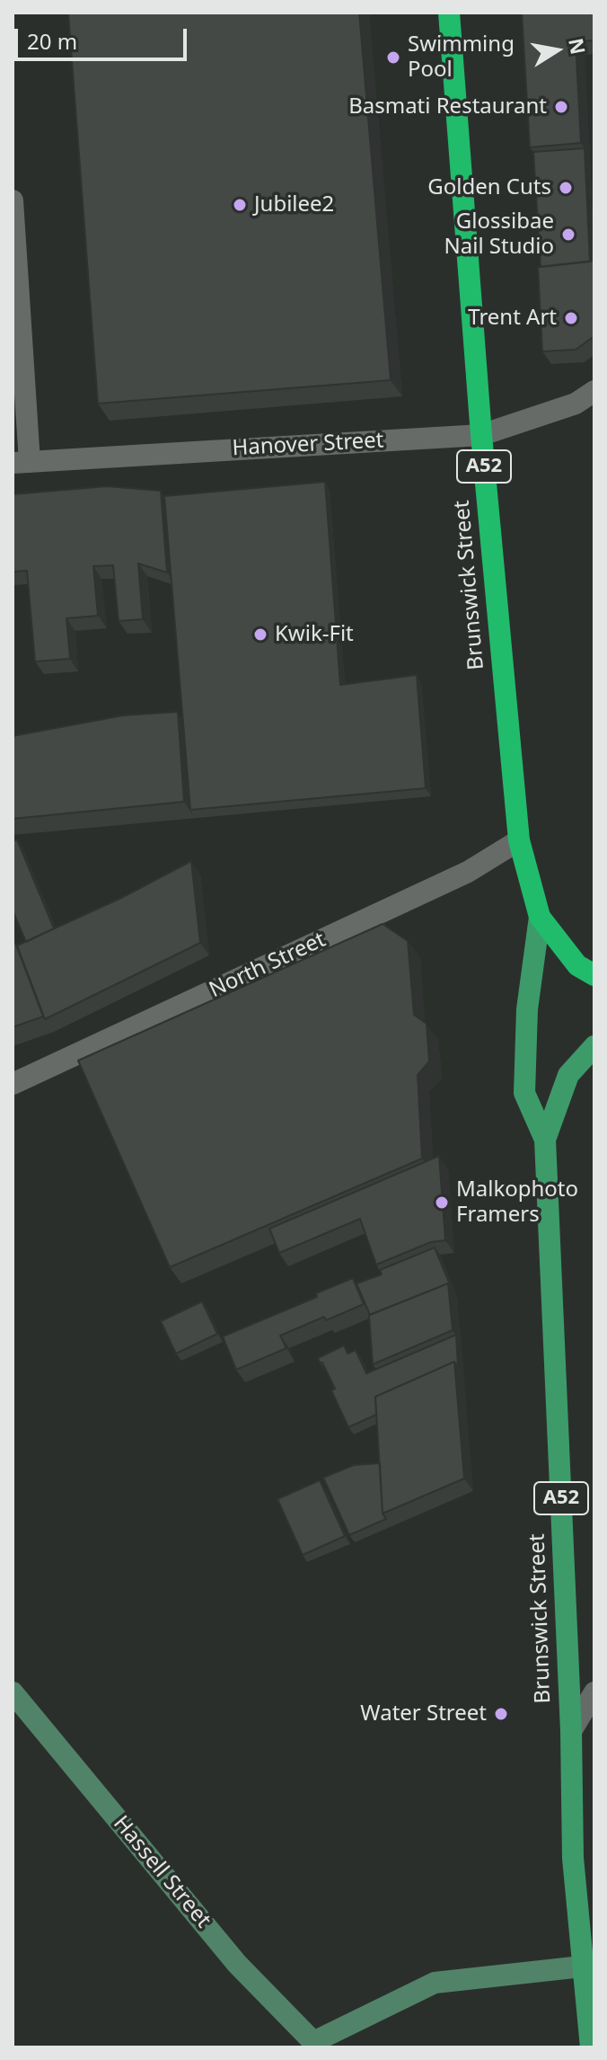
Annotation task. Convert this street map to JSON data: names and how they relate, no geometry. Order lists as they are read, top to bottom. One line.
{"streets":{"highway":["A52","Brunswick Street"],"street":["Hanover Street","North Street","Hassell Street"]},"crossings":[["Hanover Street","Brunswick Street"],["A52","Brunswick Street"],["Brunswick Street","North Street"]],"places":["Swimming Pool","Basmati Restaurant","Golden Cuts","Jubilee2","Glossibae Nail Studio","Trent Art","Kwik-Fit","Malkophoto Framers","Water Street"],"scale_bar":"20 m","north":"right"}
